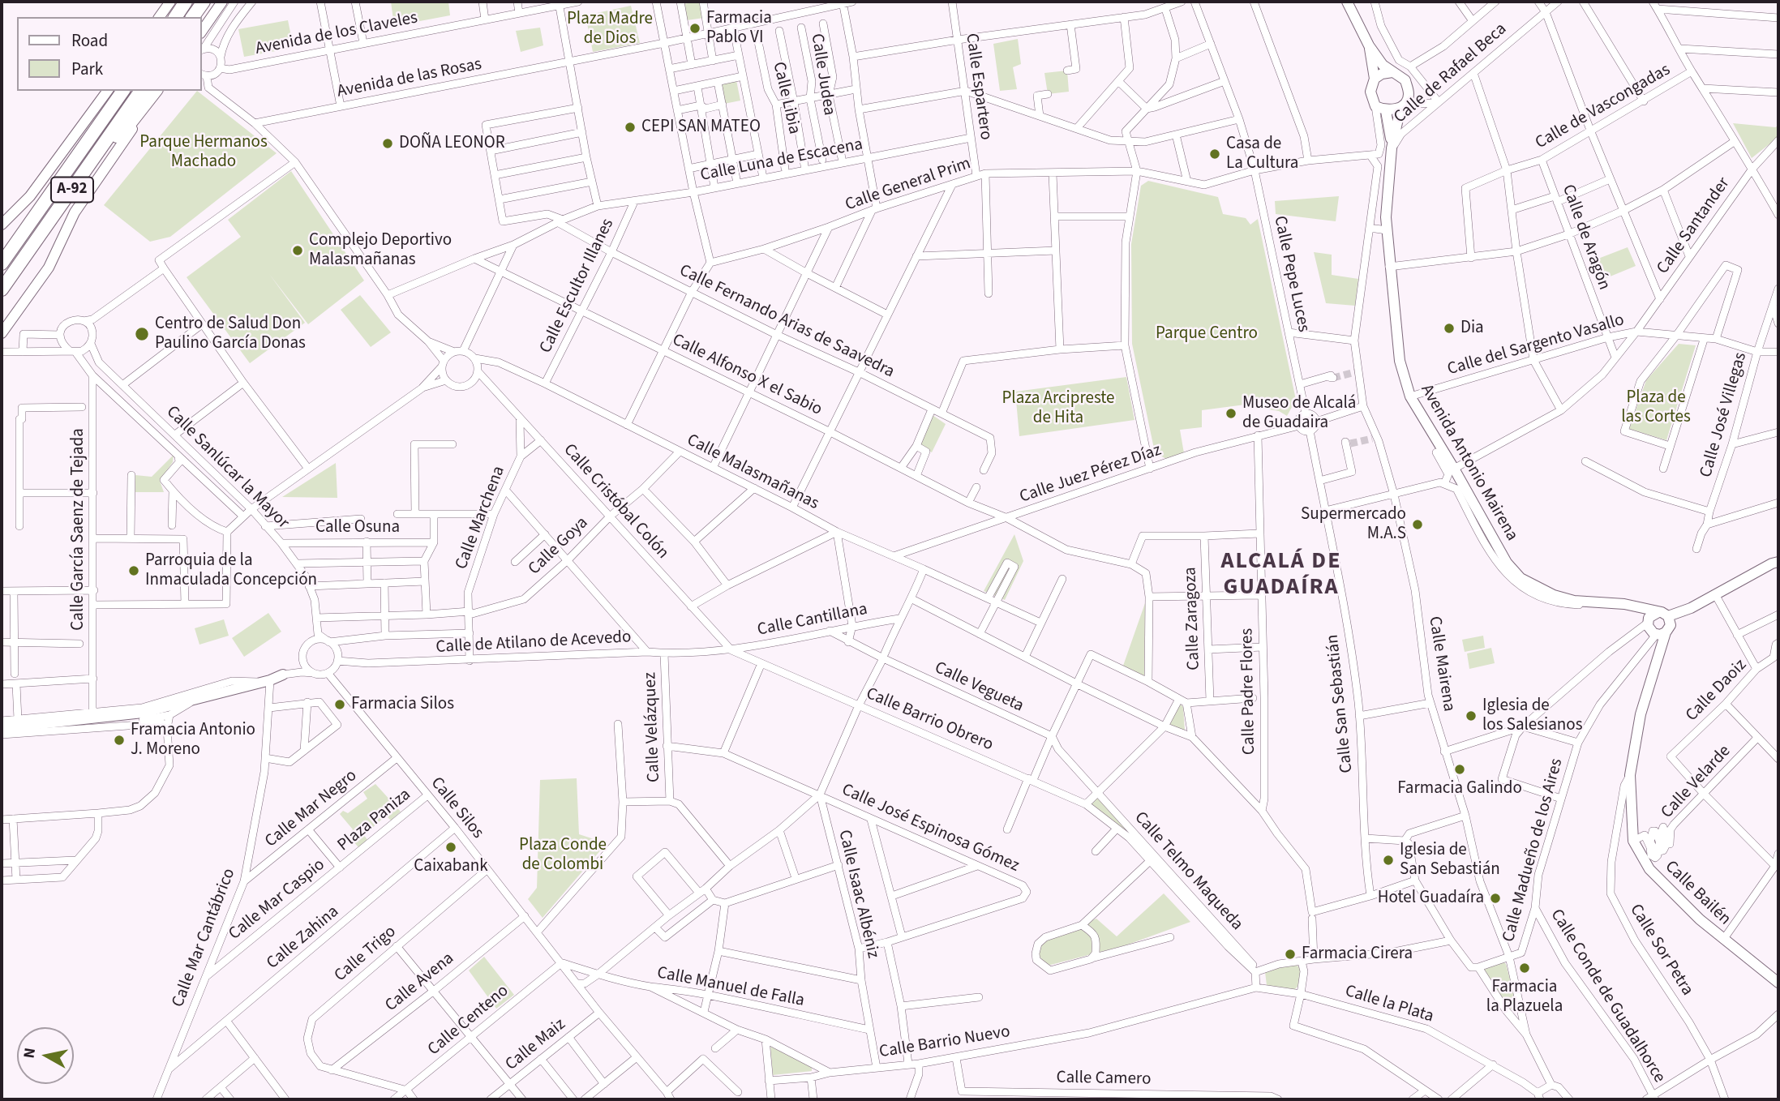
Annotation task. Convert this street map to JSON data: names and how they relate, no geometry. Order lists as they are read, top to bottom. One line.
{"streets":{"highway":["A-92"],"main road":["Avenida Antonio Mairena","Calle Bailén"],"street":["Avenida de los Claveles","Calle de Rafael Beca","Calle Judea","Avenida de las Rosas","Calle Espartero","Calle Libia","Calle de Vascongadas","Calle Luna de Escacena","Calle General Prim","Calle Santander","Calle de Aragón","Calle Pepe Luces","Calle Escultor Illanes","Calle Fernando Arias de Saavedra","Calle del Sargento Vasallo","Calle Alfonso X el Sabio","Calle José Villegas","Calle Sanlúcar la Mayor","Calle Malasmañanas","Calle Juez Pérez Díaz","Calle Cristóbal Colón","Calle Marchena","Calle Osuna","Calle García Saenz de Tejada","Calle Goya","Calle Zaragoza","Calle Cantillana","Calle de Atilano de Acevedo","Calle Mairena","Calle Vegueta","Calle Daoiz","Calle Padre Flores","Calle San Sebastián","Calle Barrio Obrero","Calle Velázquez","Calle Velarde","Calle Silos","Calle Mar Negro","Plaza Paniza","Calle José Espinosa Gómez","Calle Madueño de los Aires","Calle Telmo Maqueda","Calle Isaac Albéniz","Calle Mar Caspio","Calle Mar Cantábrico","Calle Zahina","Calle Sor Petra","Calle Trigo","Calle Avena","Calle Manuel de Falla","Calle Conde de Guadalhorce","Calle la Plata","Calle Centeno","Calle Barrio Nuevo","Calle Maiz","Calle Camero"]},"crossings":[["Calle de Rafael Beca","Avenida Antonio Mairena"],["Calle Espartero","Calle Luna de Escacena"],["Calle Espartero","Calle General Prim"],["Calle de Vascongadas","Calle de Aragón"],["Calle Luna de Escacena","Calle Escultor Illanes"],["Calle Luna de Escacena","Calle Fernando Arias de Saavedra"],["Calle Luna de Escacena","Calle Alfonso X el Sabio"],["Calle General Prim","Calle Pepe Luces"],["Calle General Prim","Calle Mairena"],["Calle Santander","Calle de Aragón"],["Calle Santander","Calle del Sargento Vasallo"],["Calle Santander","Avenida Antonio Mairena"],["Calle de Aragón","Calle del Sargento Vasallo"],["Calle Pepe Luces","Calle Juez Pérez Díaz"],["Calle Pepe Luces","Calle San Sebastián"],["Calle Escultor Illanes","Calle Fernando Arias de Saavedra"],["Calle Escultor Illanes","Calle Alfonso X el Sabio"],["Calle Escultor Illanes","Calle Malasmañanas"],["Calle del Sargento Vasallo","Avenida Antonio Mairena"],["Calle Alfonso X el Sabio","Calle Juez Pérez Díaz"],["Avenida Antonio Mairena","Calle Madueño de los Aires"],["Avenida Antonio Mairena","Calle Bailén"],["Calle Sanlúcar la Mayor","Calle Osuna"],["Calle Sanlúcar la Mayor","Calle García Saenz de Tejada"],["Calle Sanlúcar la Mayor","Calle Goya"],["Calle Sanlúcar la Mayor","Calle de Atilano de Acevedo"],["Calle Sanlúcar la Mayor","Calle Silos"],["Calle Malasmañanas","Calle Juez Pérez Díaz"],["Calle Malasmañanas","Calle Cristóbal Colón"],["Calle Malasmañanas","Calle Goya"],["Calle Juez Pérez Díaz","Calle Padre Flores"],["Calle Juez Pérez Díaz","Calle San Sebastián"],["Calle Cristóbal Colón","Calle Marchena"],["Calle Cristóbal Colón","Calle Goya"],["Calle Cristóbal Colón","Calle Cantillana"],["Calle Cristóbal Colón","Calle de Atilano de Acevedo"],["Calle Cristóbal Colón","Calle Barrio Obrero"],["Calle Marchena","Calle Goya"],["Calle Marchena","Calle de Atilano de Acevedo"],["Calle Cantillana","Calle de Atilano de Acevedo"],["Calle Cantillana","Calle Vegueta"],["Calle Cantillana","Calle Barrio Obrero"],["Calle de Atilano de Acevedo","Calle Barrio Obrero"],["Calle de Atilano de Acevedo","Calle Velázquez"],["Calle de Atilano de Acevedo","Calle Silos"],["Calle Mairena","Calle Madueño de los Aires"],["Calle Daoiz","Calle Velarde"],["Calle Barrio Obrero","Calle Telmo Maqueda"],["Calle Velázquez","Calle José Espinosa Gómez"],["Calle Velarde","Calle Bailén"],["Calle Silos","Calle Mar Negro"],["Calle Silos","Plaza Paniza"],["Calle Silos","Calle Zahina"],["Calle Silos","Calle Trigo"],["Calle Silos","Calle Avena"],["Calle Silos","Calle Centeno"],["Calle Silos","Calle Maiz"],["Calle Mar Negro","Calle Mar Cantábrico"],["Plaza Paniza","Calle Mar Caspio"],["Calle José Espinosa Gómez","Calle Isaac Albéniz"],["Calle Madueño de los Aires","Calle Bailén"],["Calle Madueño de los Aires","Calle Conde de Guadalhorce"],["Calle Bailén","Calle Sor Petra"],["Calle Isaac Albéniz","Calle Manuel de Falla"],["Calle Isaac Albéniz","Calle Barrio Nuevo"],["Calle Mar Caspio","Calle Mar Cantábrico"],["Calle Mar Cantábrico","Calle Zahina"],["Calle Trigo","Calle Avena"],["Calle la Plata","Calle Barrio Nuevo"],["Calle Barrio Nuevo","Calle Camero"]],"districts":["ALCALÁ DE GUADAÍRA"],"parks":["Plaza Madre de Dios","Parque Hermanos Machado","Parque Centro","Plaza de las Cortes","Plaza Arcipreste de Hita","Plaza Conde de Colombi"],"places":["Farmacia Pablo VI","CEPI SAN MATEO","DOÑA LEONOR","Casa de La Cultura","Complejo Deportivo Malasmañanas","Dia","Centro de Salud Don Paulino García Donas","Museo de Alcalá de Guadaira","Supermercado M.A.S","Parroquia de la Inmaculada Concepción","Farmacia Silos","Iglesia de los Salesianos","Framacia Antonio J. Moreno","Farmacia Galindo","Caixabank","Iglesia de San Sebastián","Hotel Guadaíra","Farmacia Cirera","Farmacia la Plazuela"],"legend":["Road","Park"],"north":"left"}
